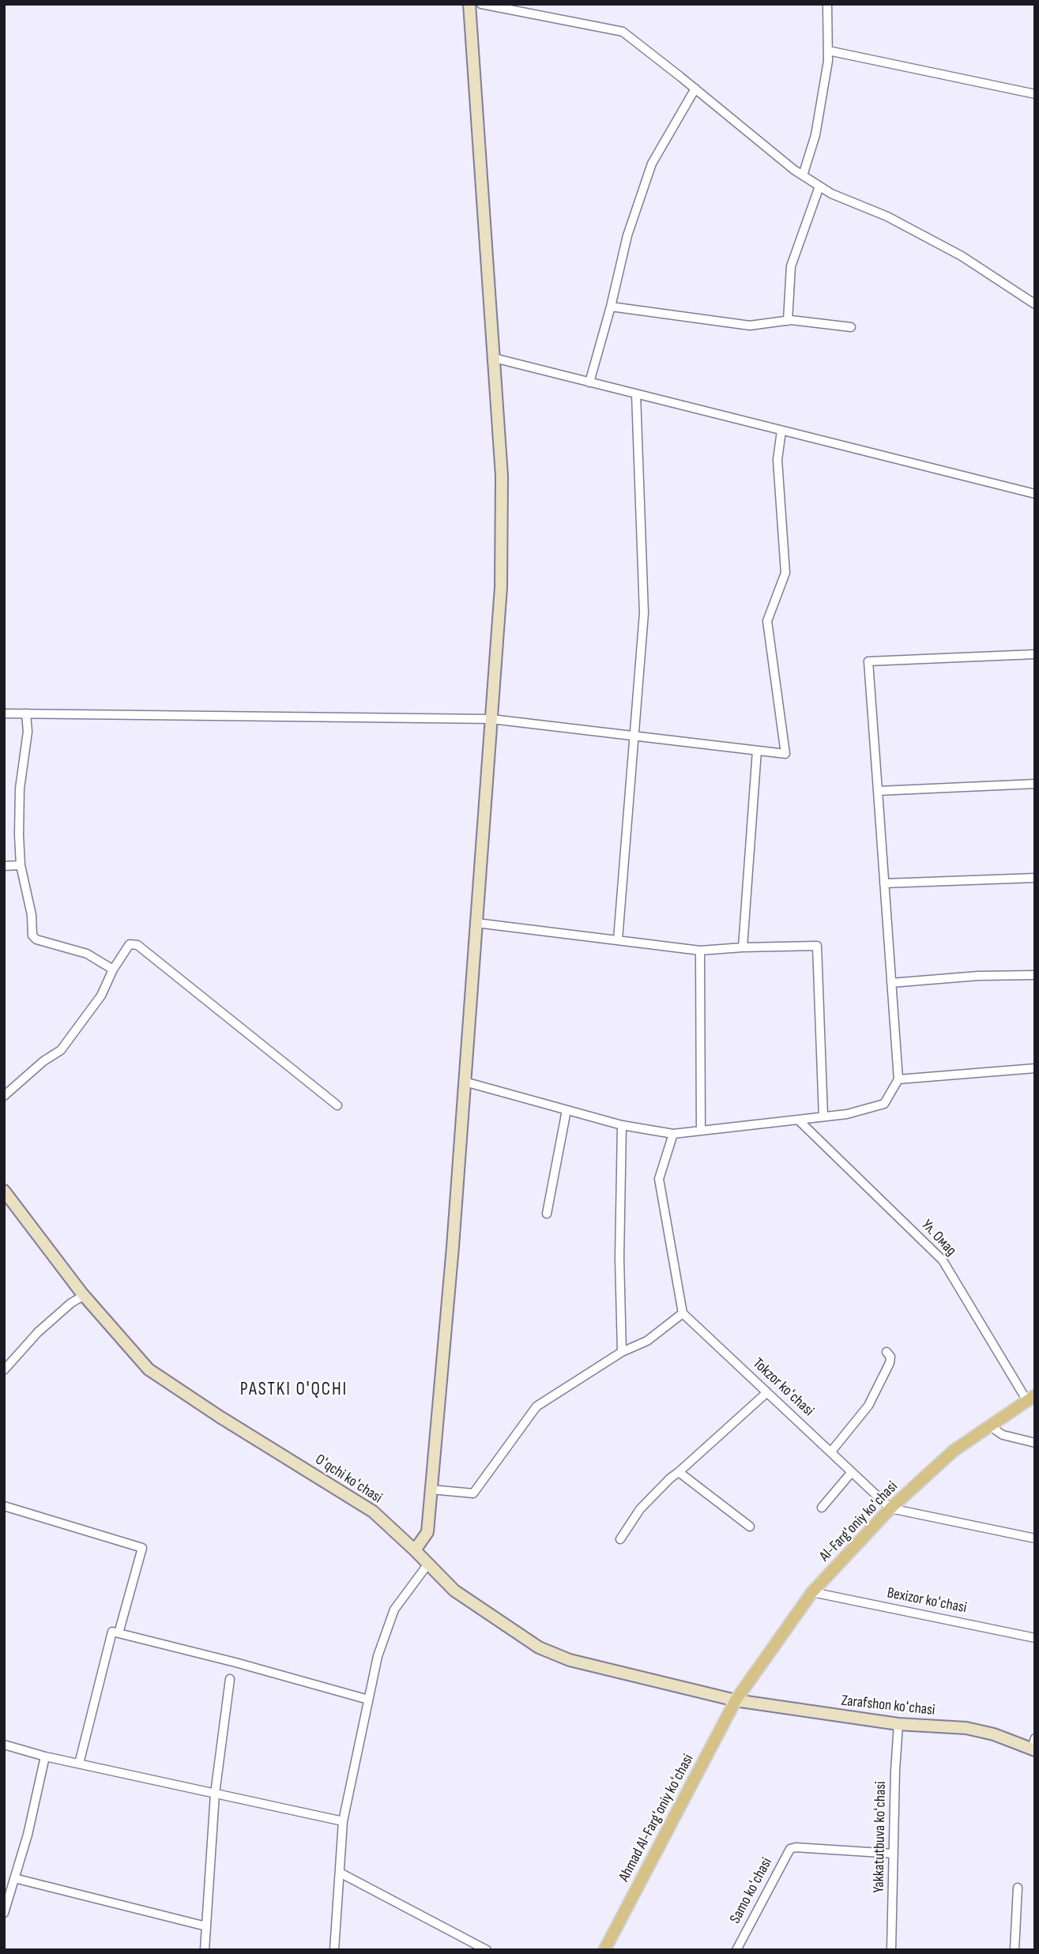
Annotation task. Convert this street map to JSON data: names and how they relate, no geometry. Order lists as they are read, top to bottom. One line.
{"streets":{"main road":["Al-Fargʻoniy koʻchasi","Ahmad Al-Fargʻoniy koʻchasi"],"street":["Ул. Омад","Tokzor koʻchasi","Oʻqchi koʻchasi","Bexizor koʻchasi","Zarafshon koʻchasi","Yakkatutbuva koʻchasi","Samo koʻchasi"]},"crossings":[["Ул. Омад","Al-Fargʻoniy koʻchasi"],["Tokzor koʻchasi","Al-Fargʻoniy koʻchasi"],["Oʻqchi koʻchasi","Al-Fargʻoniy koʻchasi"],["Oʻqchi koʻchasi","Zarafshon koʻchasi"],["Oʻqchi koʻchasi","Ahmad Al-Fargʻoniy koʻchasi"],["Al-Fargʻoniy koʻchasi","Bexizor koʻchasi"],["Al-Fargʻoniy koʻchasi","Zarafshon koʻchasi"],["Al-Fargʻoniy koʻchasi","Ahmad Al-Fargʻoniy koʻchasi"],["Zarafshon koʻchasi","Ahmad Al-Fargʻoniy koʻchasi"],["Zarafshon koʻchasi","Yakkatutbuva koʻchasi"],["Yakkatutbuva koʻchasi","Samo koʻchasi"]],"districts":["PASTKI O'QCHI"]}
